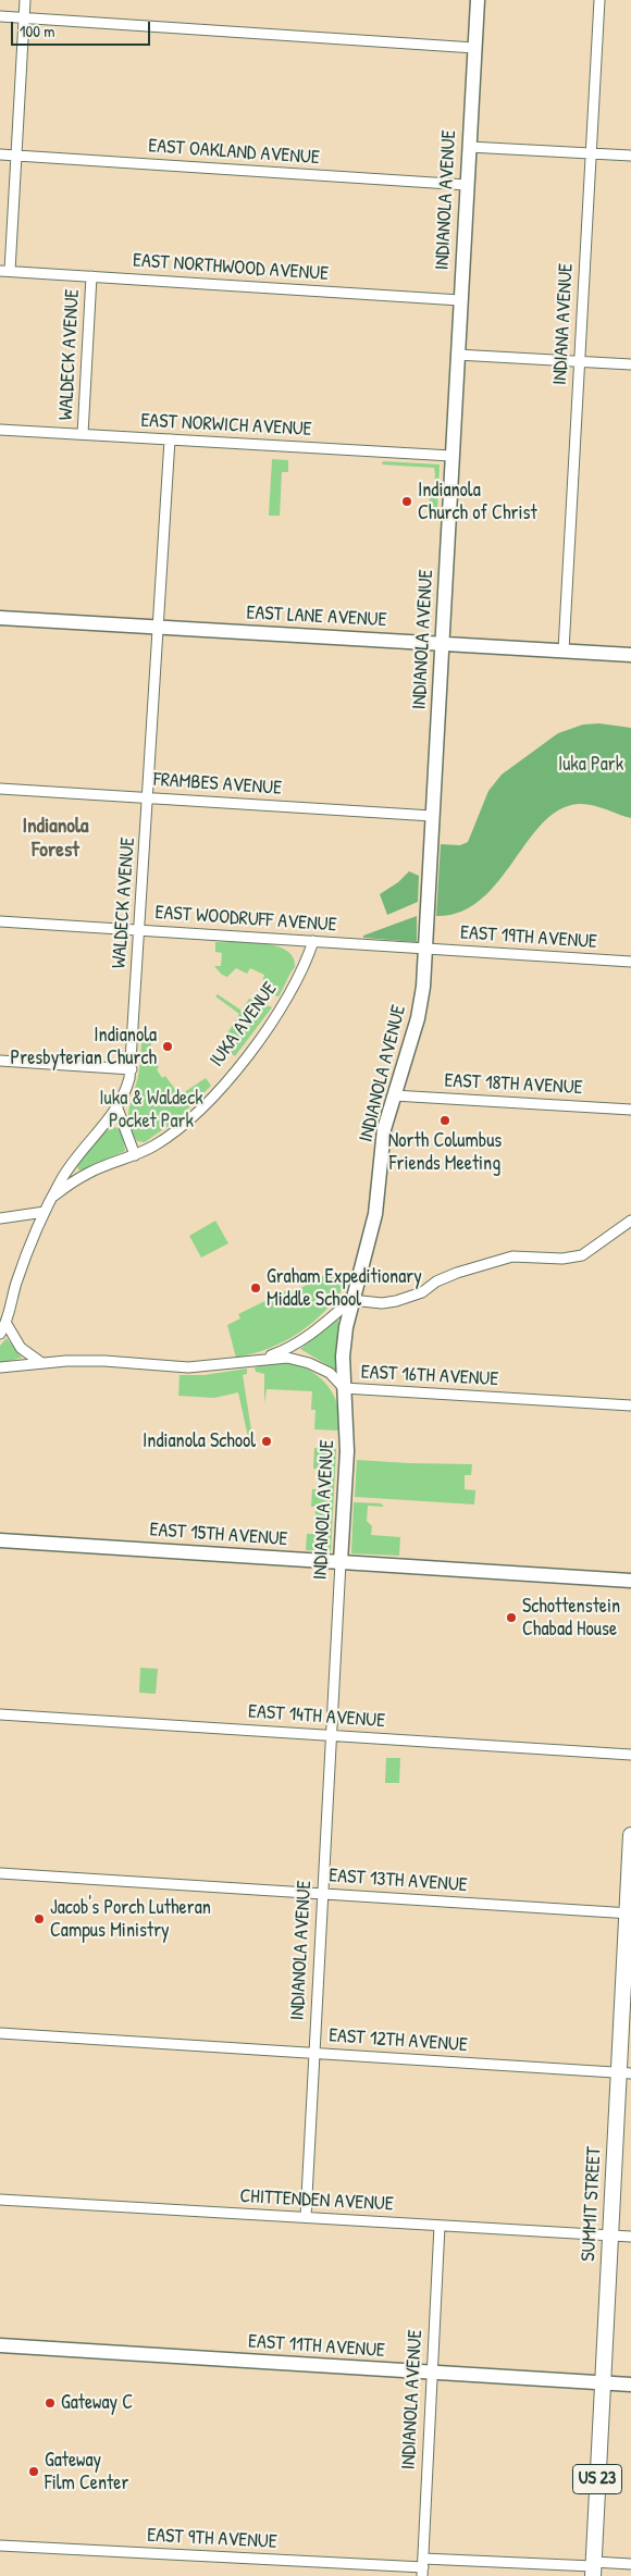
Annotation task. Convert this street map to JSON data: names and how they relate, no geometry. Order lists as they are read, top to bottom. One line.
{"streets":{"main road":["SUMMIT STREET","US 23"],"street":["EAST OAKLAND AVENUE","INDIANOLA AVENUE","EAST NORTHWOOD AVENUE","INDIANA AVENUE","WALDECK AVENUE","EAST NORWICH AVENUE","EAST LANE AVENUE","FRAMBES AVENUE","EAST WOODRUFF AVENUE","EAST 19TH AVENUE","IUKA AVENUE","EAST 18TH AVENUE","EAST 16TH AVENUE","EAST 15TH AVENUE","EAST 14TH AVENUE","EAST 13TH AVENUE","EAST 12TH AVENUE","CHITTENDEN AVENUE","EAST 11TH AVENUE","EAST 9TH AVENUE"]},"crossings":[["EAST OAKLAND AVENUE","INDIANOLA AVENUE"],["INDIANOLA AVENUE","EAST NORTHWOOD AVENUE"],["INDIANOLA AVENUE","EAST NORWICH AVENUE"],["INDIANOLA AVENUE","EAST LANE AVENUE"],["INDIANOLA AVENUE","FRAMBES AVENUE"],["INDIANOLA AVENUE","EAST WOODRUFF AVENUE"],["INDIANOLA AVENUE","EAST 19TH AVENUE"],["INDIANOLA AVENUE","EAST 18TH AVENUE"],["INDIANOLA AVENUE","EAST 16TH AVENUE"],["INDIANOLA AVENUE","EAST 15TH AVENUE"],["INDIANOLA AVENUE","EAST 14TH AVENUE"],["INDIANOLA AVENUE","EAST 13TH AVENUE"],["INDIANOLA AVENUE","EAST 12TH AVENUE"],["INDIANOLA AVENUE","CHITTENDEN AVENUE"],["INDIANOLA AVENUE","EAST 11TH AVENUE"],["INDIANOLA AVENUE","EAST 9TH AVENUE"],["EAST NORTHWOOD AVENUE","WALDECK AVENUE"],["INDIANA AVENUE","EAST LANE AVENUE"],["WALDECK AVENUE","EAST NORWICH AVENUE"],["WALDECK AVENUE","EAST LANE AVENUE"],["WALDECK AVENUE","FRAMBES AVENUE"],["WALDECK AVENUE","EAST WOODRUFF AVENUE"],["WALDECK AVENUE","IUKA AVENUE"],["EAST WOODRUFF AVENUE","EAST 19TH AVENUE"],["EAST WOODRUFF AVENUE","IUKA AVENUE"],["EAST 13TH AVENUE","SUMMIT STREET"],["EAST 12TH AVENUE","SUMMIT STREET"],["CHITTENDEN AVENUE","SUMMIT STREET"],["SUMMIT STREET","EAST 11TH AVENUE"],["SUMMIT STREET","EAST 9TH AVENUE"]],"districts":["Indianola Forest"],"parks":["Iuka Park","Iuka & Waldeck Pocket Park"],"places":["Indianola Church of Christ","Indianola Presbyterian Church","North Columbus Friends Meeting","Graham Expeditionary Middle School","Indianola School","Schottenstein Chabad House","Jacob's Porch Lutheran Campus Ministry","Gateway C","Gateway Film Center"],"scale_bar":"100 m"}
